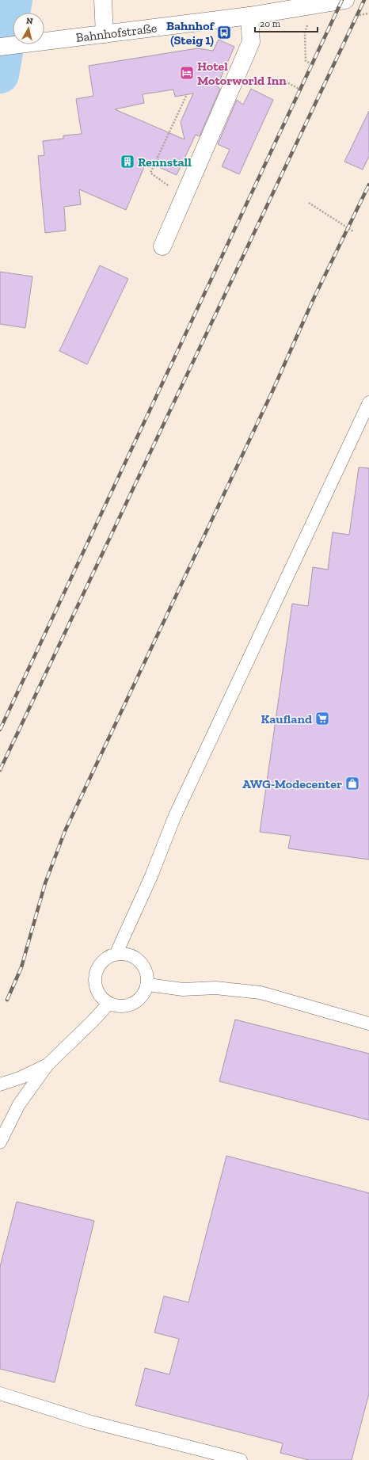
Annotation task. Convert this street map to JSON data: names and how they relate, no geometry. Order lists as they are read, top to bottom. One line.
{"streets":{"main road":["Bahnhofstraße"]},"places":{"bus stop":["Bahnhof (Steig 1)"],"hotel":["Hotel Motorworld Inn"],"building":["Rennstall"],"supermarket":["Kaufland"],"shop":["AWG-Modecenter"]},"scale_bar":"20 m","north":"top"}
